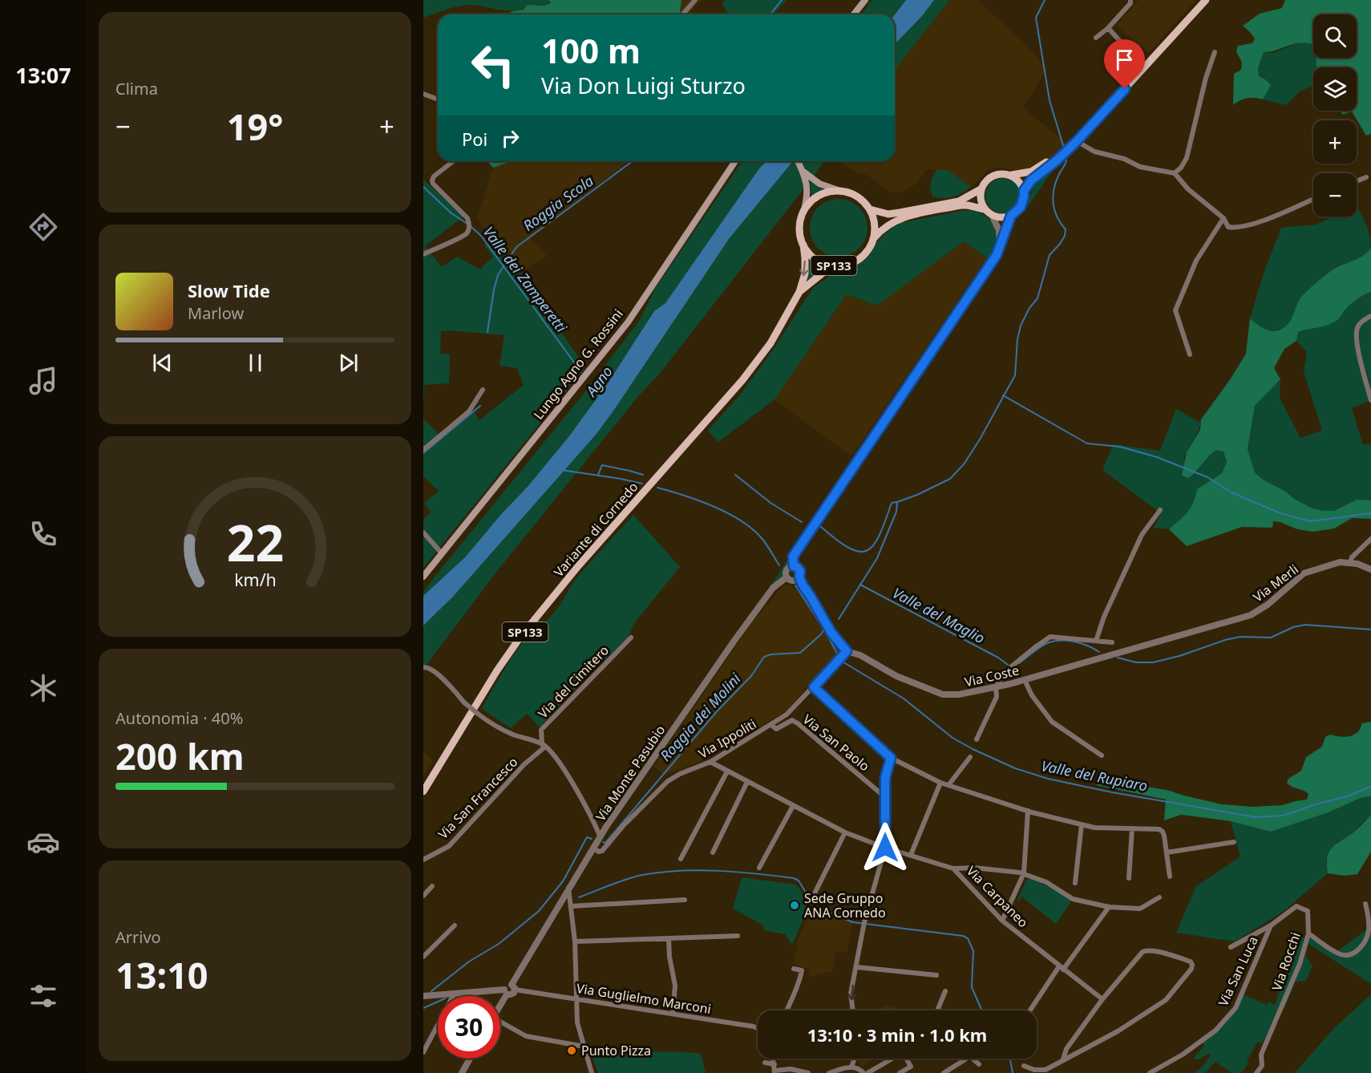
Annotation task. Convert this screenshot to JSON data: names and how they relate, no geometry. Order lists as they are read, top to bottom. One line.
{"streets":{"main road":["SP133","Lungo Agno G. Rossini","Variante di Cornedo"],"street":["Via Merli","Via Coste","Via del Cimitero","Via Ippoliti","Via San Paolo","Via Monte Pasubio","Via San Francesco","Via Carpaneo","Via Rocchi","Via San Luca","Via Guglielmo Marconi"]},"crossings":[["SP133","Variante di Cornedo"],["Via Merli","Via Coste"],["Via Coste","Via Ippoliti"],["Via Coste","Via Monte Pasubio"],["Via del Cimitero","Via San Francesco"],["Via Ippoliti","Via San Paolo"],["Via Ippoliti","Via Monte Pasubio"],["Via Ippoliti","Via Carpaneo"],["Via Monte Pasubio","Via Guglielmo Marconi"],["Via Rocchi","Via San Luca"]],"water":["Roggia Scola","Valle dei Zamperetti","Agno","Valle del Maglio","Roggia dei Molini","Valle del Rupiaro"],"places":["Sede Gruppo ANA Cornedo","Punto Pizza"],"page":{"tabs":"13:07","tile":["Clima",["Autonomia · 40%","200 km"],["Arrivo","13:10"]],"map_buttons":["+","−"],"turn":["100 m","Via Don Luigi Sturzo"],"heat":["−","19°","+"],"then":"Poi","song":["Slow Tide","Marlow"],"limit":"30","trip":"13:10 · 3 min · 1.0 km","gauge":["22","km/h"]}}
